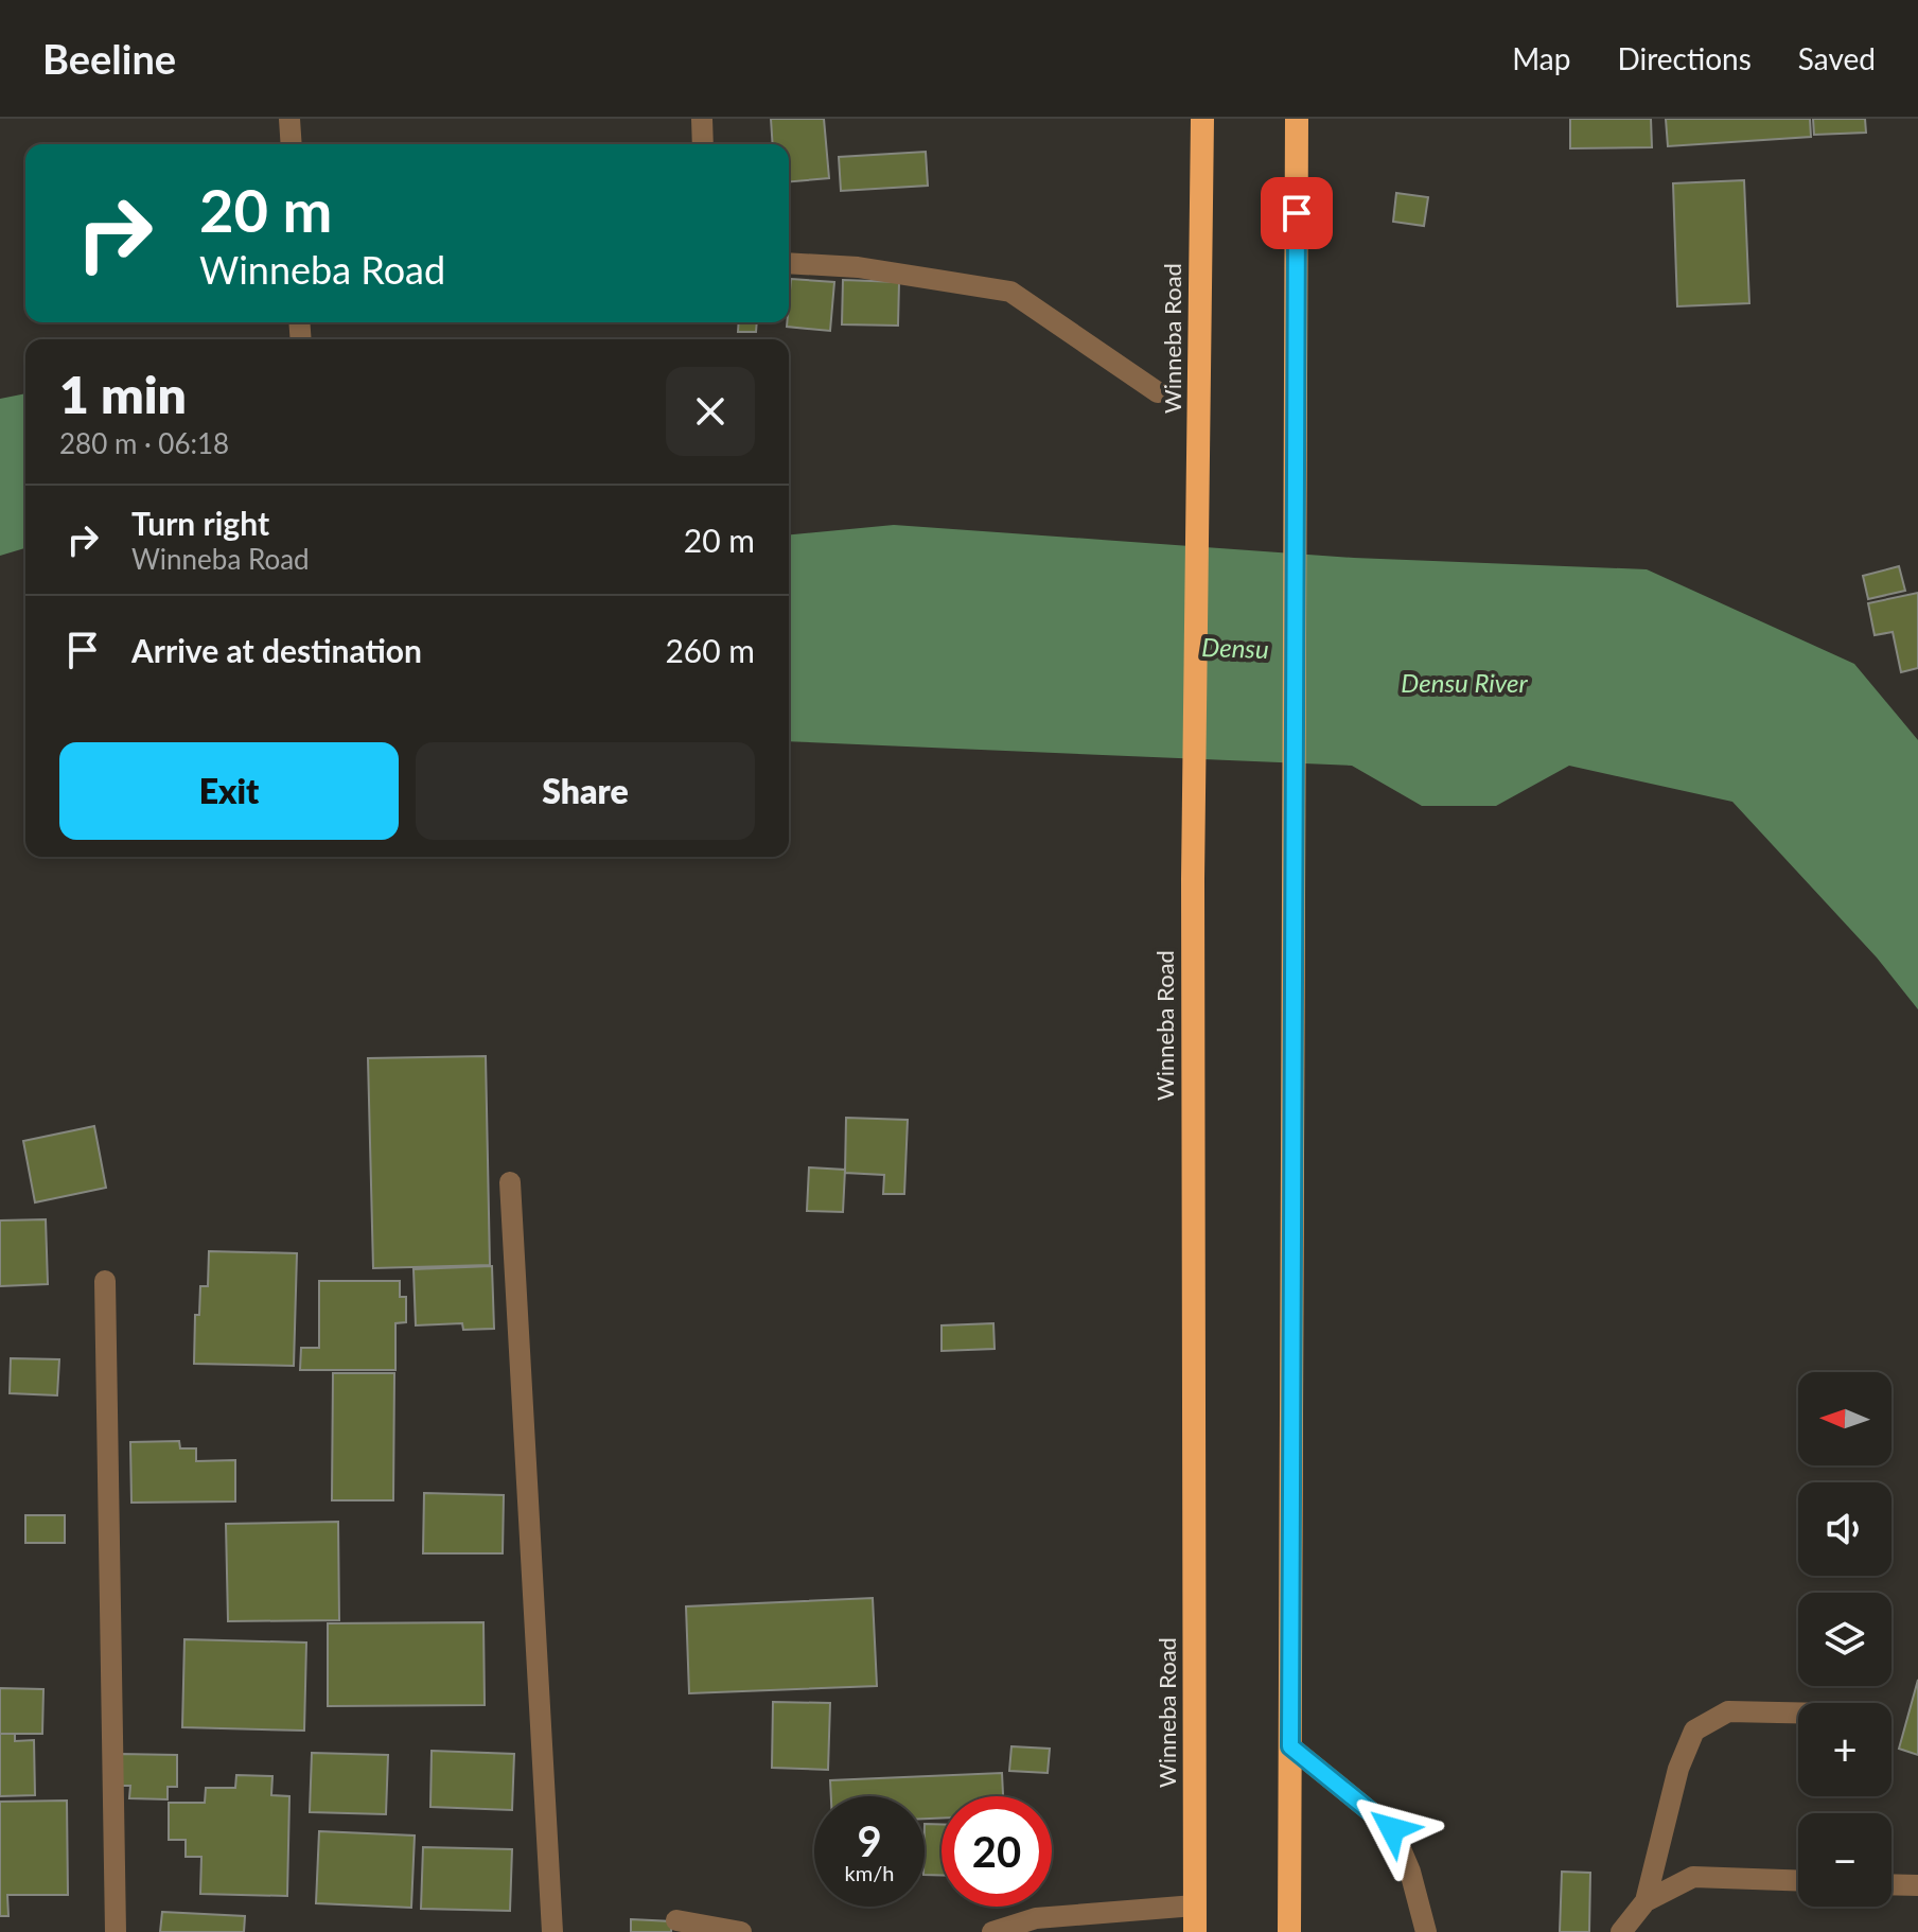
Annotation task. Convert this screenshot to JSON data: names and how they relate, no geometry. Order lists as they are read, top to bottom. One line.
{"streets":{"highway":["Winneba Road"]},"water":["Densu","Densu River"],"north":"left","page":{"header":"Beeline","nav":["Map","Directions","Saved"],"turn":["20 m","Winneba Road"],"heading":["1 min","280 m · 06:18"],"list":[{"name":"Turn right","note":"Winneba Road","value":"20 m"},{"name":"Arrive at destination","value":"260 m"}],"buttons":["Exit","Share"],"map_buttons":["+","−"],"speed":"9 km/h","limit":"20"}}
